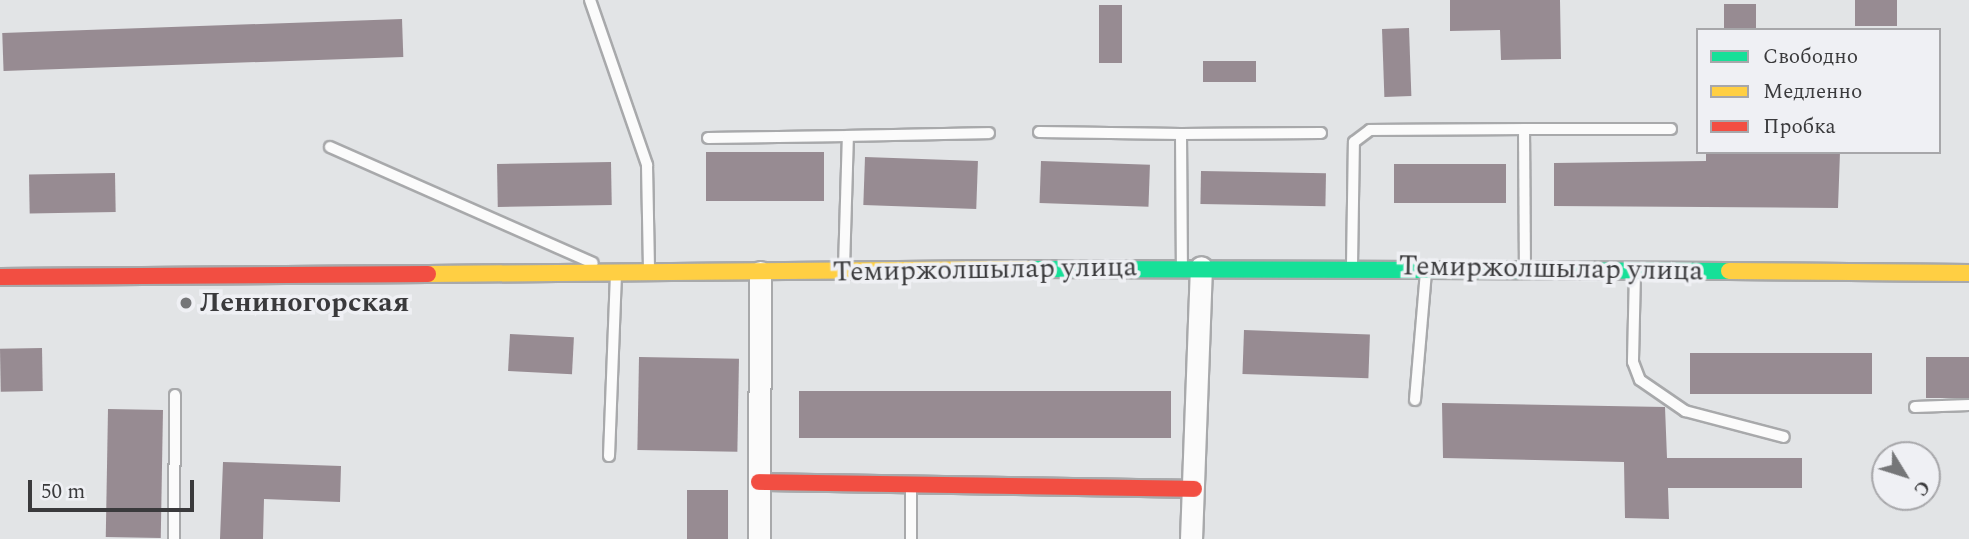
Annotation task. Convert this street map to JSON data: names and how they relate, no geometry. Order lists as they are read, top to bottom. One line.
{"streets":{"street":["Темиржолшылар улица"]},"places":["Лениногорская"],"legend":["Свободно","Медленно","Пробка"],"scale_bar":"50 m","north":"bottom right"}
